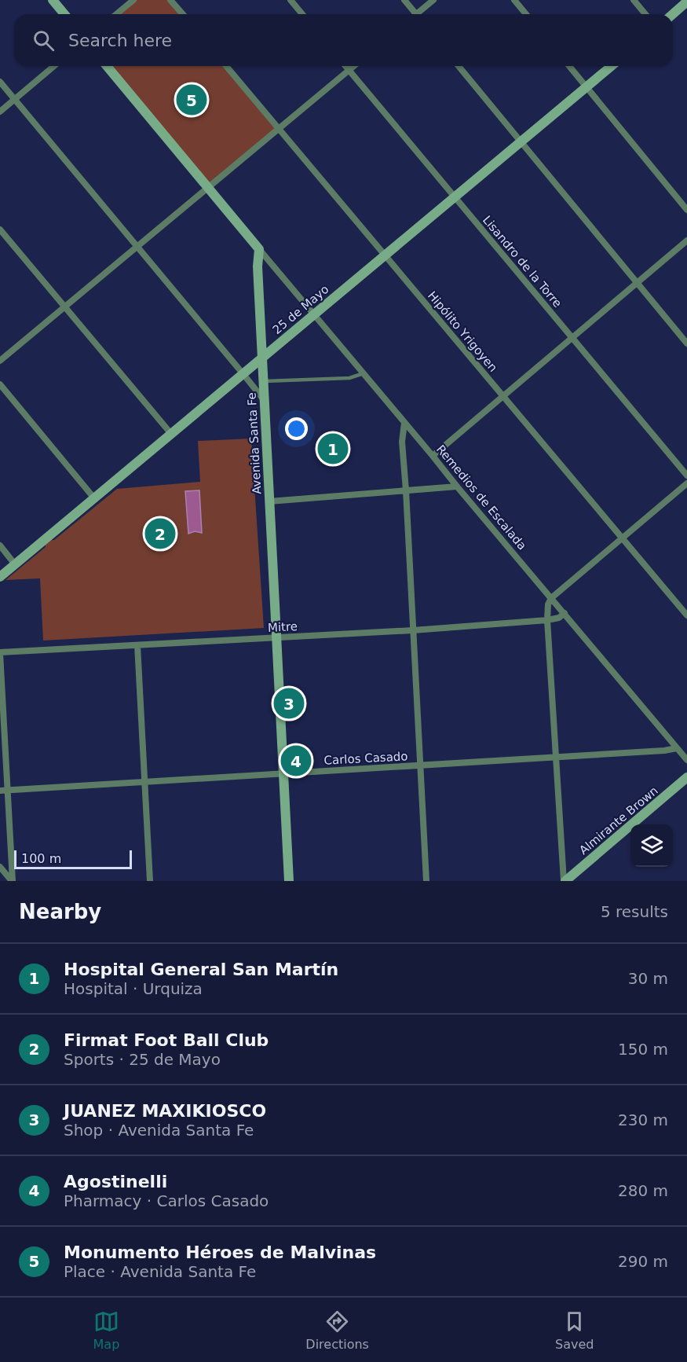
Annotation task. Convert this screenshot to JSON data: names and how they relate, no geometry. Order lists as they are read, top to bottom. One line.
{"streets":{"street":["Lisandro de la Torre","25 de Mayo","Hipólito Yrigoyen","Avenida Santa Fe","Remedios de Escalada","Mitre","Carlos Casado","Almirante Brown"]},"crossings":[["Lisandro de la Torre","25 de Mayo"],["25 de Mayo","Hipólito Yrigoyen"],["25 de Mayo","Avenida Santa Fe"],["25 de Mayo","Remedios de Escalada"],["Avenida Santa Fe","Remedios de Escalada"],["Avenida Santa Fe","Mitre"],["Avenida Santa Fe","Carlos Casado"],["Remedios de Escalada","Mitre"],["Remedios de Escalada","Carlos Casado"]],"scale_bar":"100 m","page":{"search":"Search here","pins":["5","1","2","3","4"],"scale":"100 m","heading":["Nearby","5 results"],"list":[{"mark":"1","name":"Hospital General San Martín","note":"Hospital · Urquiza","value":"30 m"},{"mark":"2","name":"Firmat Foot Ball Club","note":"Sports · 25 de Mayo","value":"150 m"},{"mark":"3","name":"JUANEZ MAXIKIOSCO","note":"Shop · Avenida Santa Fe","value":"230 m"},{"mark":"4","name":"Agostinelli","note":"Pharmacy · Carlos Casado","value":"280 m"},{"mark":"5","name":"Monumento Héroes de Malvinas","note":"Place · Avenida Santa Fe","value":"290 m"}],"nav":["Map","Directions","Saved"]}}
